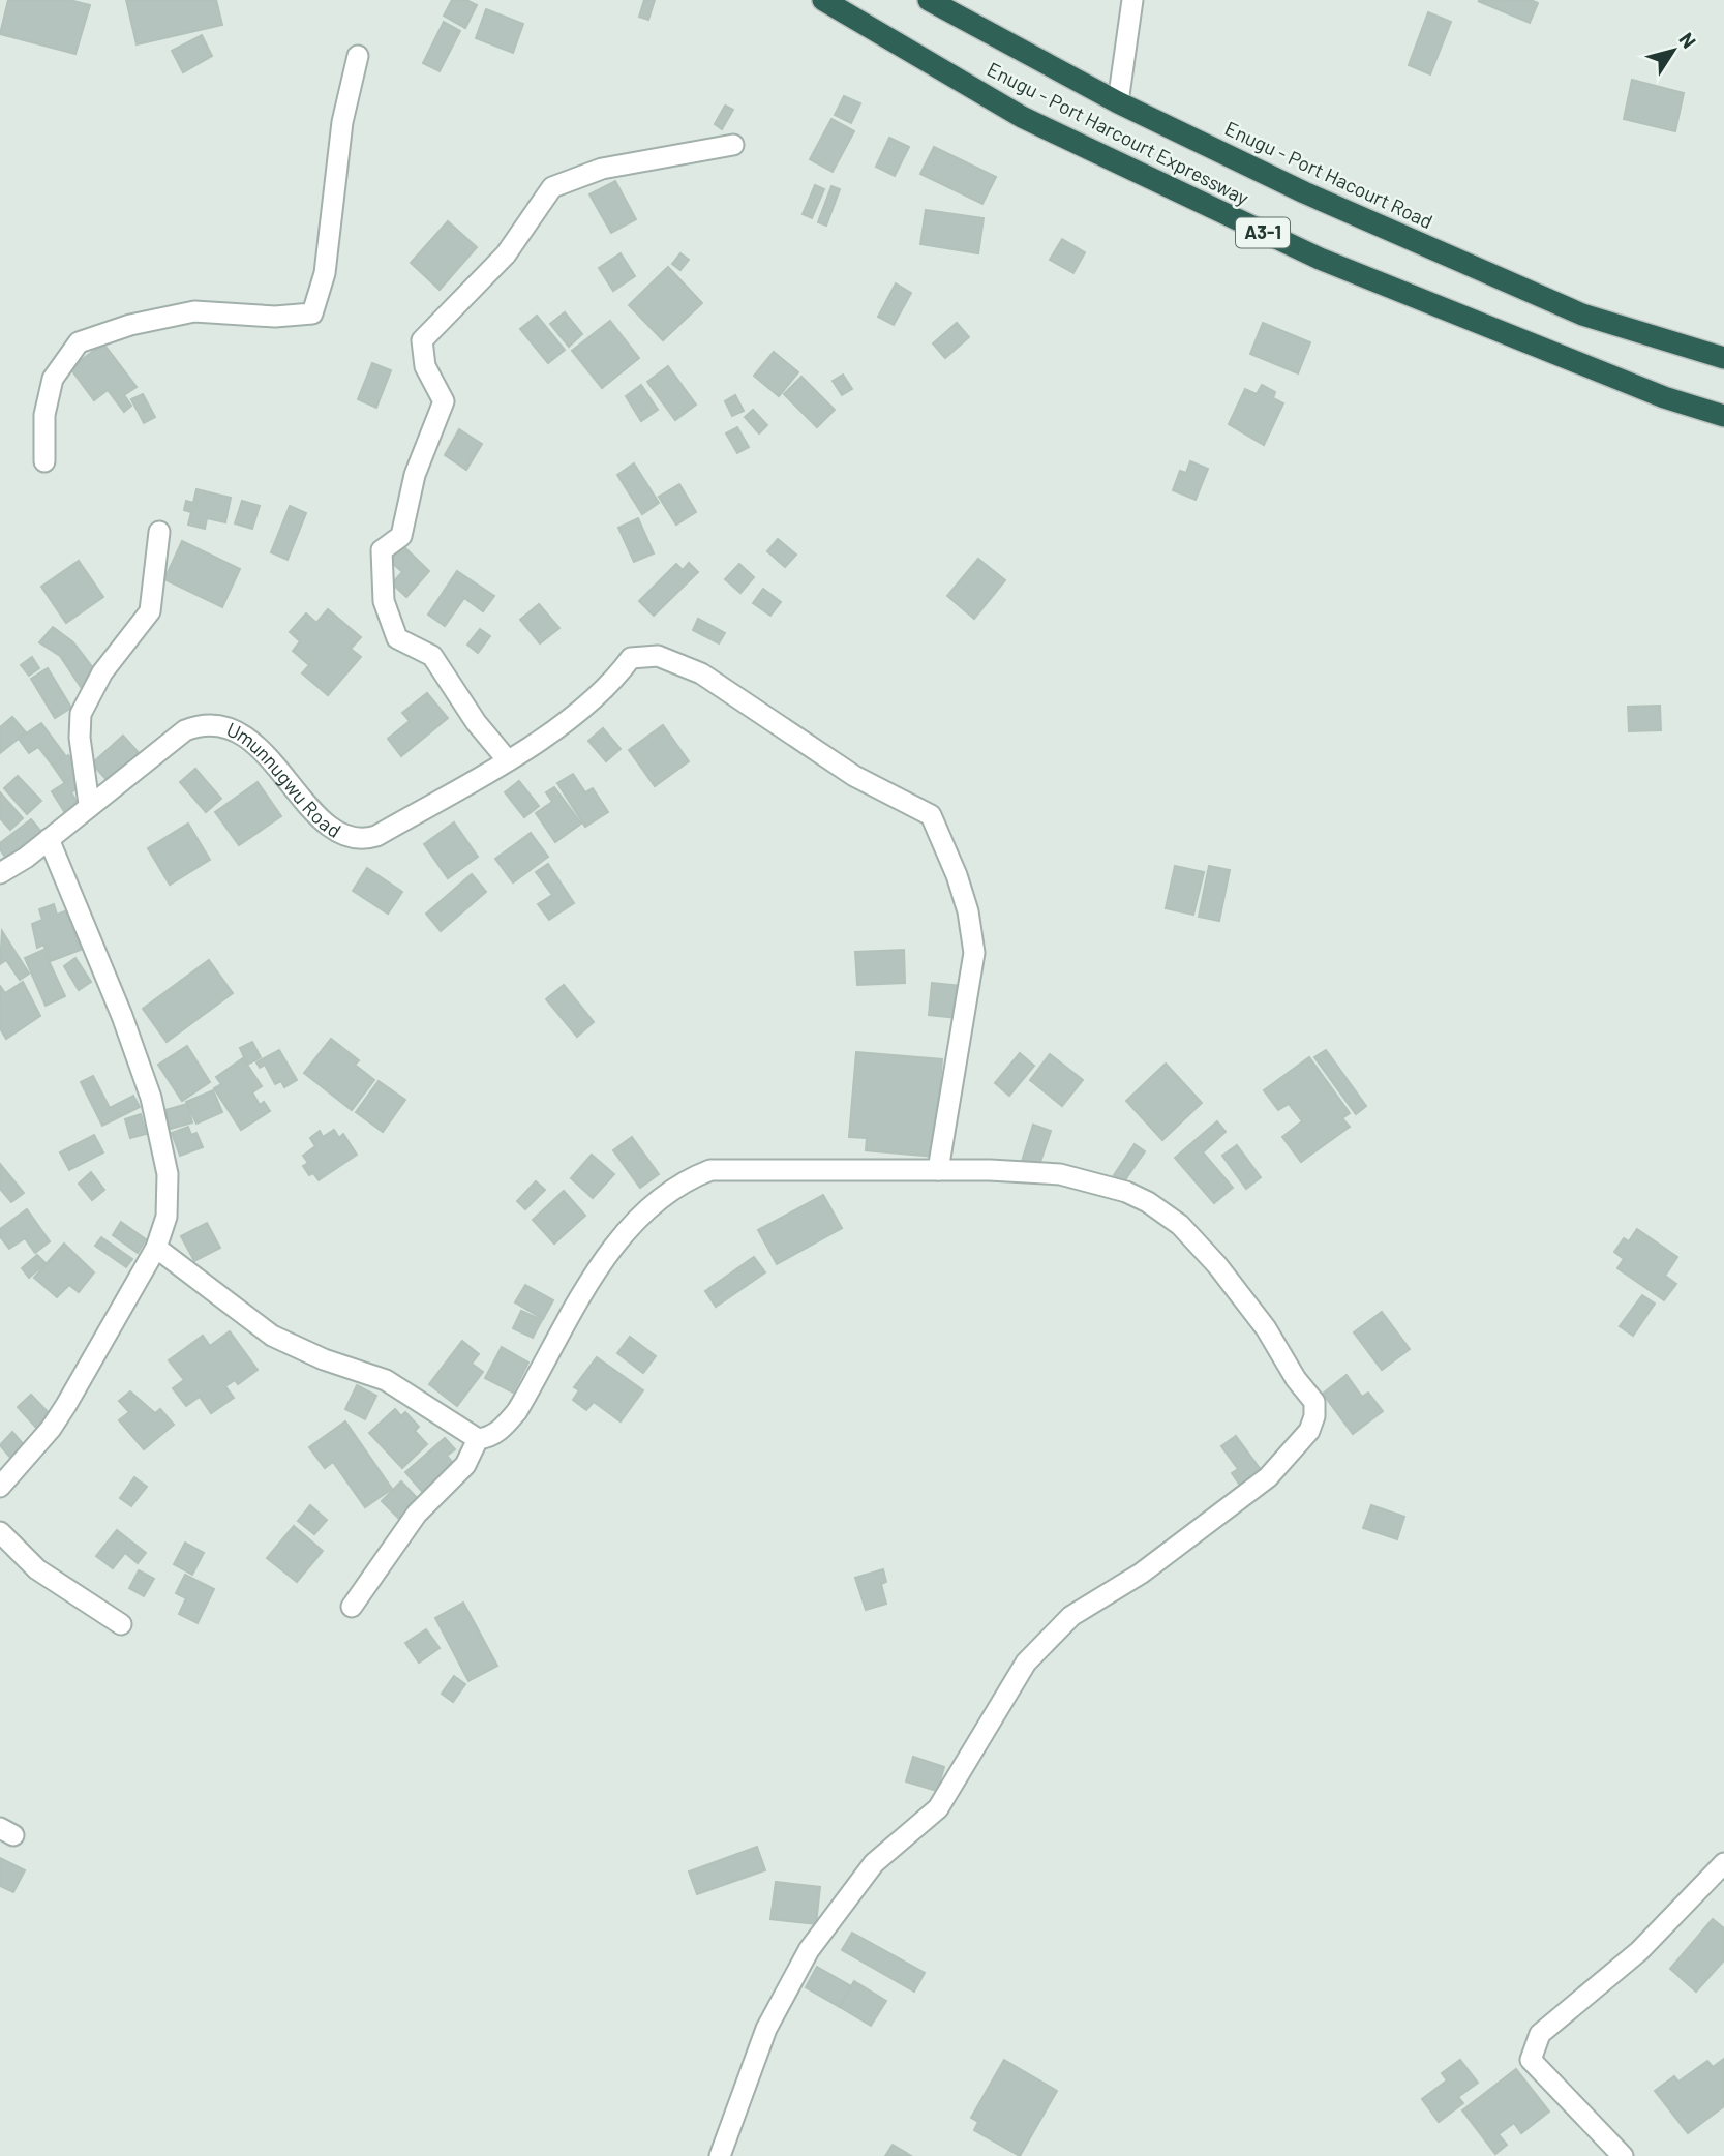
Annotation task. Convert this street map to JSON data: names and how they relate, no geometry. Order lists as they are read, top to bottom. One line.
{"streets":{"highway":["Enugu - Port Harcourt Expressway","Enugu - Port Hacourt Road","A3-1"],"street":["Umunnugwu Road"]},"north":"top right"}
